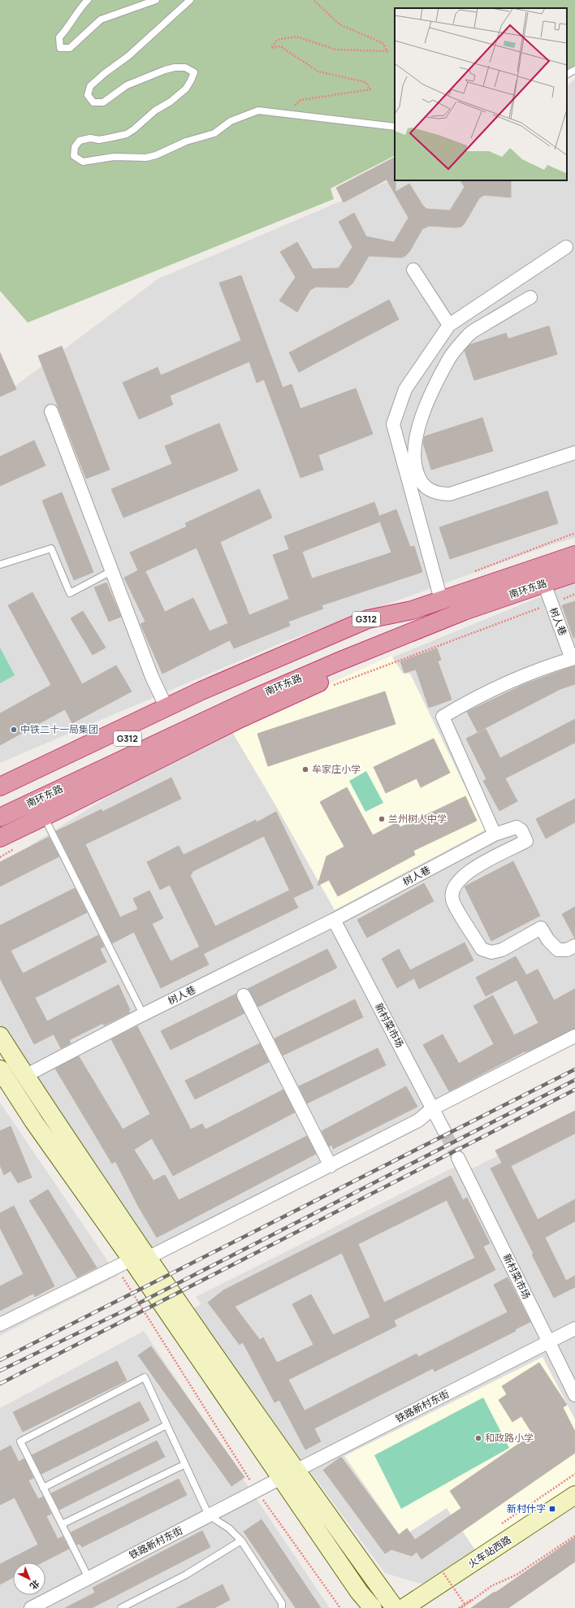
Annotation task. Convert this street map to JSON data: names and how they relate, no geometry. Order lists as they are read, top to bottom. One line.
{"streets":{"highway":["南环东路","G312"],"street":["树人巷","新村菜市场","铁路新村东街","火车站西路"]},"crossings":[["南环东路","树人巷"],["树人巷","新村菜市场"],["新村菜市场","铁路新村东街"]],"places":{"other":["中铁二十一局集团","牟家庄小学","兰州树人中学","和政路小学"],"transit":["新村什字"]},"north":"bottom right"}
